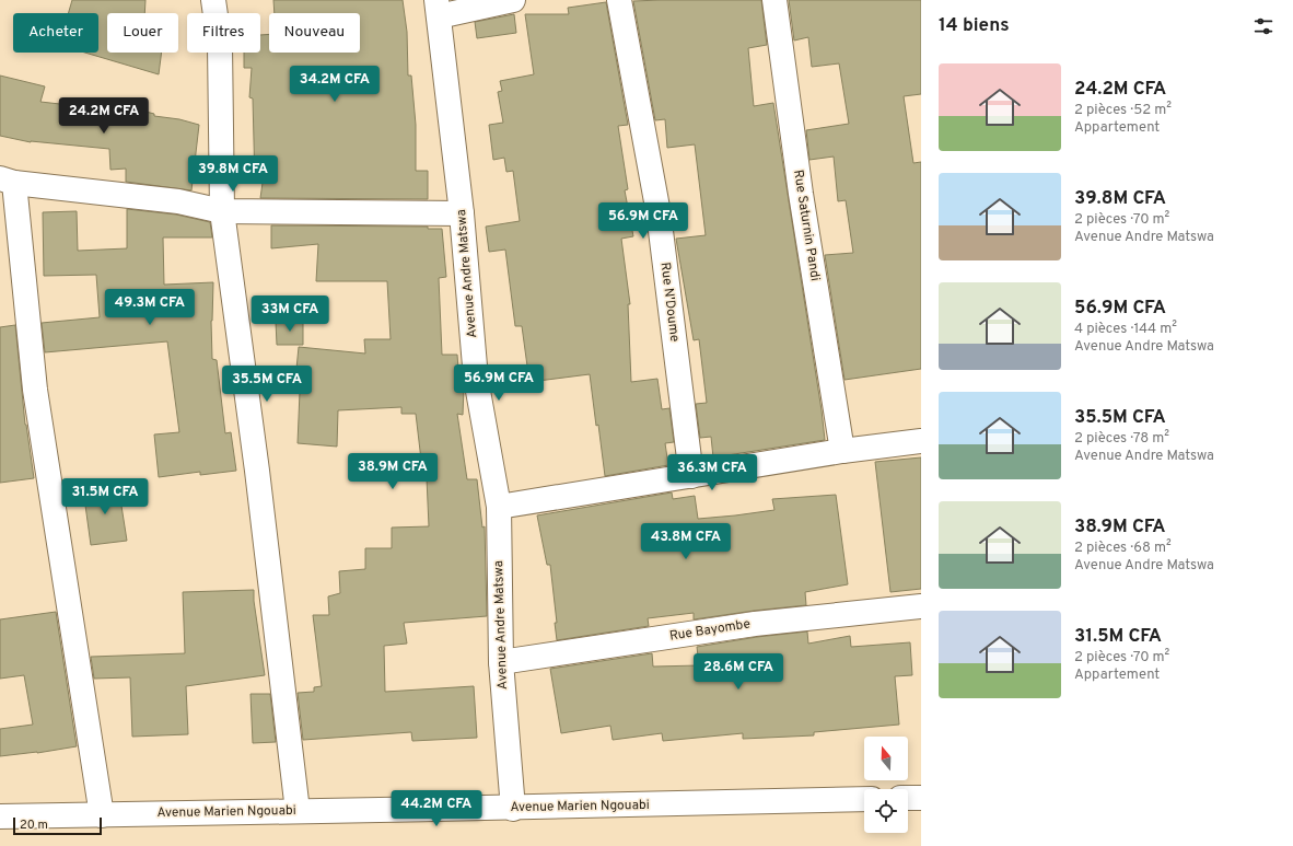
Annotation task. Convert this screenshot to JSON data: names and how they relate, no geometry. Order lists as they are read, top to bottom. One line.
{"streets":{"street":["Rue Saturnin Pandi","Avenue Andre Matswa","Rue N'Doume","Rue Bayombe","Avenue Marien Ngouabi"]},"crossings":[["Avenue Andre Matswa","Rue Bayombe"],["Avenue Andre Matswa","Avenue Marien Ngouabi"]],"scale_bar":"20 m","north":"top","page":{"heading":"14 biens","chip":["Acheter","Louer","Filtres","Nouveau"],"list":[{"name":"24.2M CFA","note":"2 pièces · 52 m² · Appartement"},{"name":"39.8M CFA","note":"2 pièces · 70 m² · Avenue Andre Matswa"},{"name":"56.9M CFA","note":"4 pièces · 144 m² · Avenue Andre Matswa"},{"name":"35.5M CFA","note":"2 pièces · 78 m² · Avenue Andre Matswa"},{"name":"38.9M CFA","note":"2 pièces · 68 m² · Avenue Andre Matswa"},{"name":"31.5M CFA","note":"2 pièces · 70 m² · Appartement"}],"price":["34.2M CFA","24.2M CFA","39.8M CFA","56.9M CFA","49.3M CFA","33M CFA","56.9M CFA","35.5M CFA","38.9M CFA","36.3M CFA","31.5M CFA","43.8M CFA","28.6M CFA","44.2M CFA"],"scale":"20 m"}}
